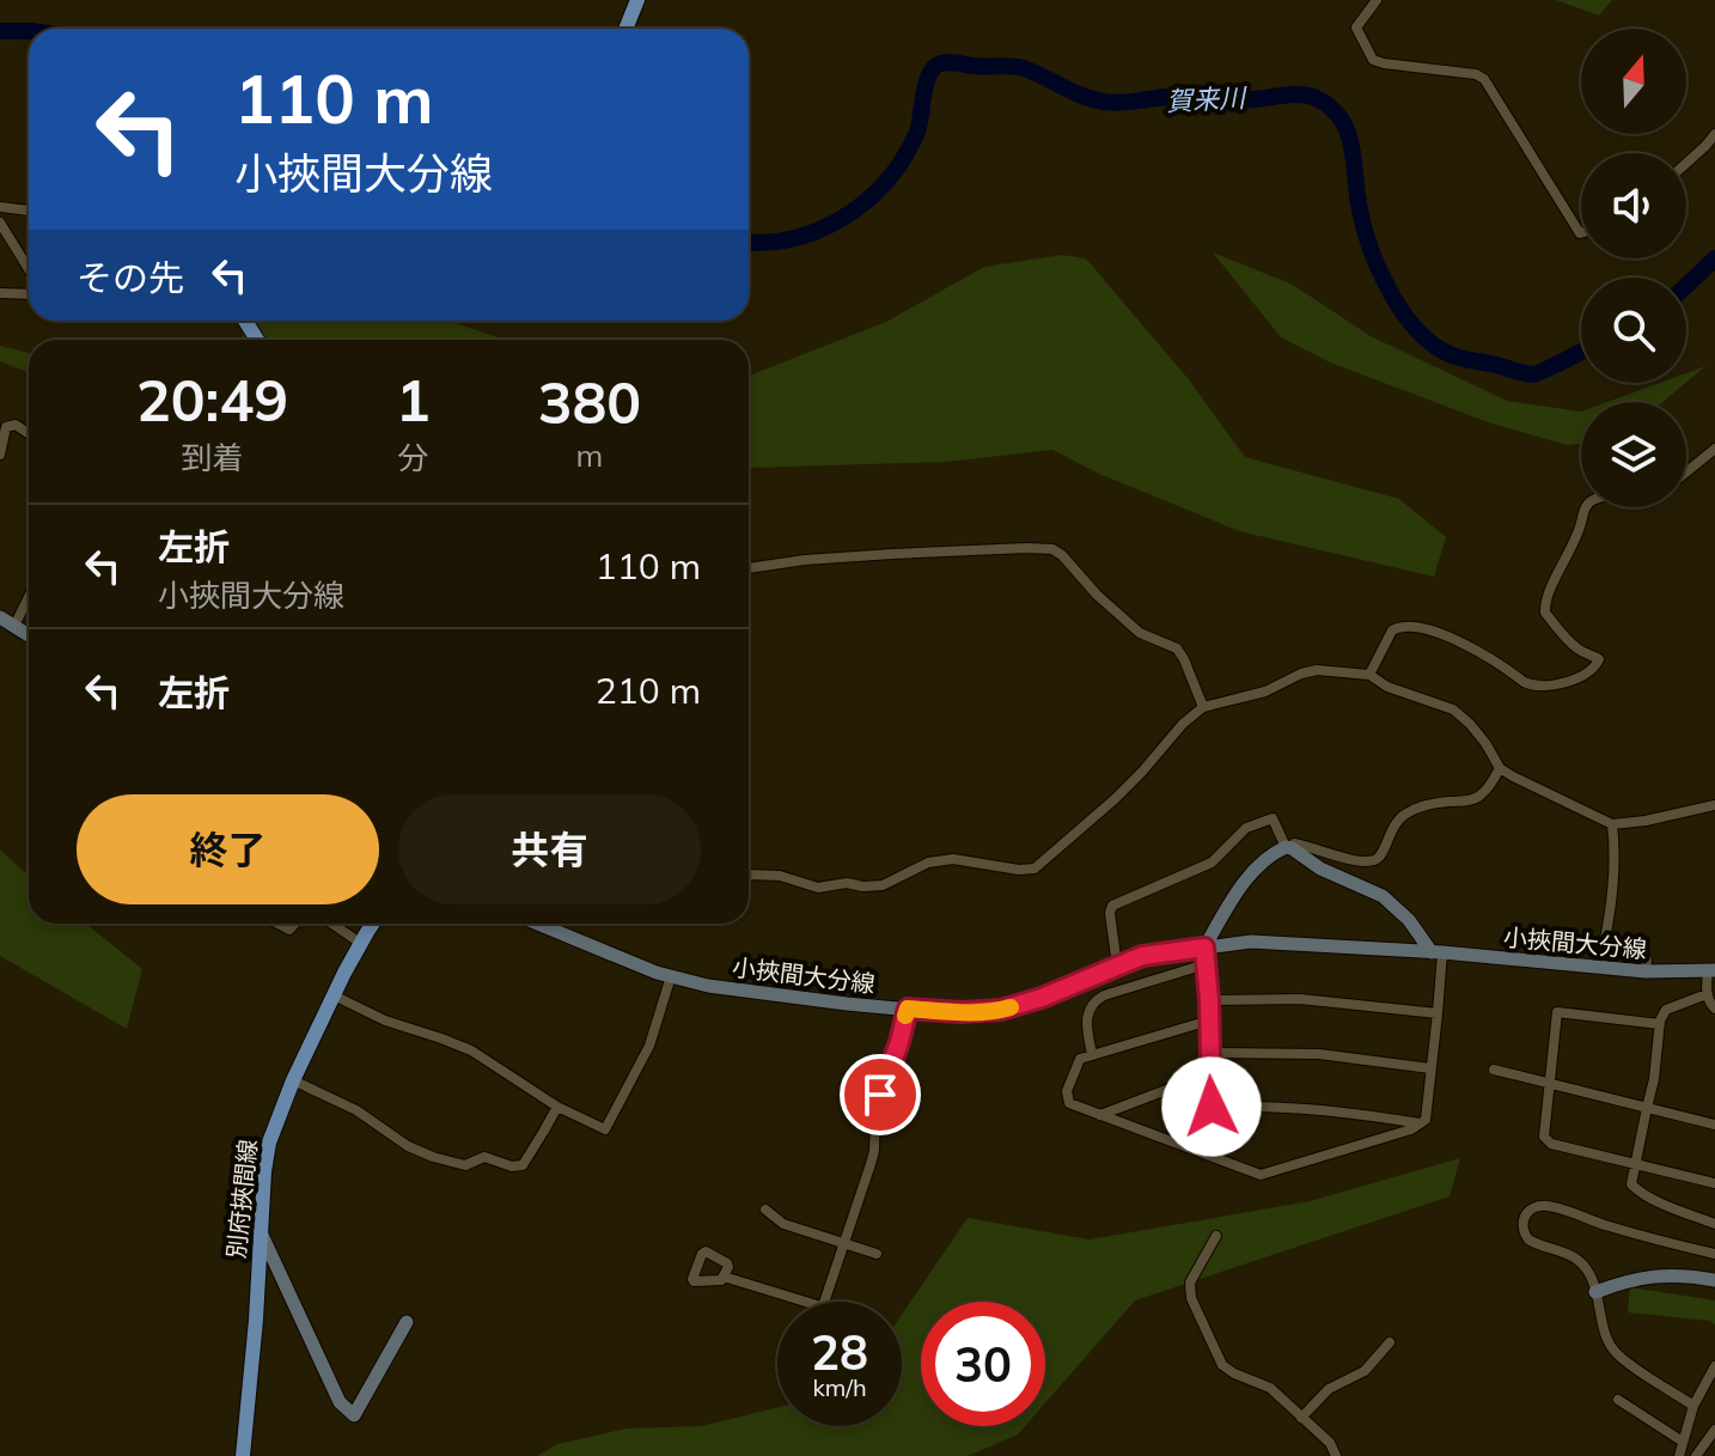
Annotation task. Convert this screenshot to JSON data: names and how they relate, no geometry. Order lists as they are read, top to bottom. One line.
{"streets":{"main road":["小挾間大分線","別府挾間線"]},"water":["賀来川"],"north":"top","page":{"turn":["110 m","小挾間大分線"],"then":"その先","eta":["20:49","到着","1","分","380","m"],"list":[{"name":"左折","note":"小挾間大分線","value":"110 m"},{"name":"左折","value":"210 m"}],"buttons":["終了","共有"],"speed":"28 km/h","limit":"30"}}
